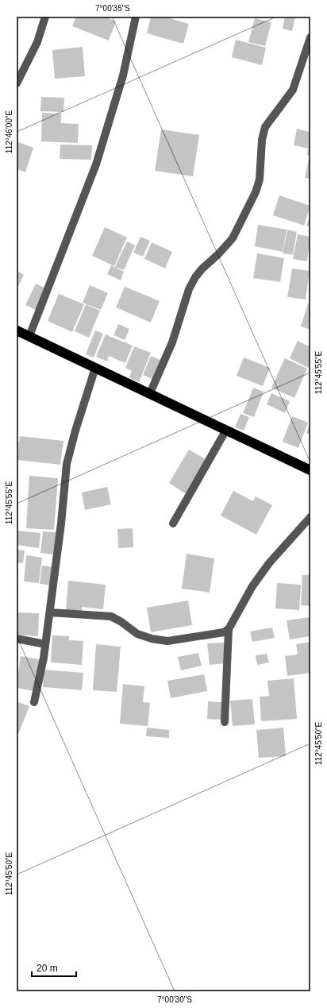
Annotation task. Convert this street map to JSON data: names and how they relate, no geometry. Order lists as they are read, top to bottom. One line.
{"scale_bar":"20 m","coordinates":["7°00'35\"S","112°46'00\"E","112°45'55\"E","112°45'50\"E","7°00'30\"S"]}
